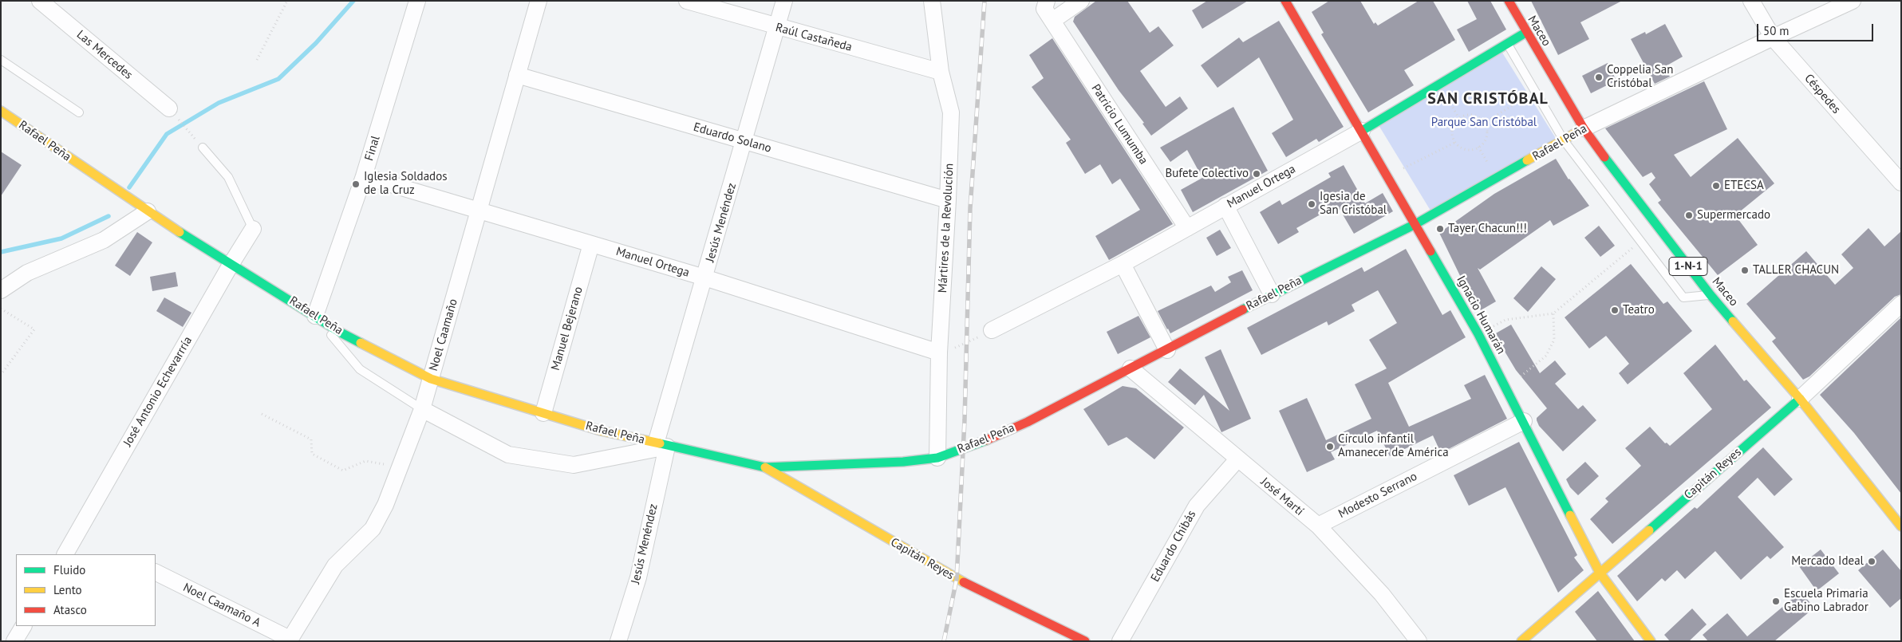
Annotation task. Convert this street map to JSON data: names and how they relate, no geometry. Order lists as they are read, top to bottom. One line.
{"streets":{"street":["Maceo","Raúl Castañeda","Las Mercedes","Céspedes","Patricio Lumumba","Eduardo Solano","Rafael Peña","Final","Manuel Ortega","Jesús Menéndez","Mártires de la Revolución","1-N-1","Ignacio Humarán","Manuel Bejerano","Noel Caamaño","José Antonio Echevarrría","Capitán Reyes","Modesto Serrano","José Martí","Eduardo Chibás","Noel Caamaño A"]},"crossings":[["Maceo","Rafael Peña"],["Maceo","Manuel Ortega"],["Maceo","Capitán Reyes"],["Raúl Castañeda","Jesús Menéndez"],["Raúl Castañeda","Mártires de la Revolución"],["Céspedes","Rafael Peña"],["Patricio Lumumba","Manuel Ortega"],["Eduardo Solano","Jesús Menéndez"],["Eduardo Solano","Mártires de la Revolución"],["Eduardo Solano","Noel Caamaño"],["Rafael Peña","Final"],["Rafael Peña","Jesús Menéndez"],["Rafael Peña","Mártires de la Revolución"],["Rafael Peña","Ignacio Humarán"],["Rafael Peña","Manuel Bejerano"],["Rafael Peña","Noel Caamaño"],["Rafael Peña","José Antonio Echevarrría"],["Rafael Peña","Capitán Reyes"],["Rafael Peña","José Martí"],["Final","Manuel Ortega"],["Manuel Ortega","Jesús Menéndez"],["Manuel Ortega","Mártires de la Revolución"],["Manuel Ortega","Ignacio Humarán"],["Manuel Ortega","Manuel Bejerano"],["Manuel Ortega","Noel Caamaño"],["Ignacio Humarán","Capitán Reyes"],["Ignacio Humarán","Modesto Serrano"],["Noel Caamaño","Noel Caamaño A"],["Modesto Serrano","José Martí"],["José Martí","Eduardo Chibás"]],"districts":["SAN CRISTÓBAL"],"parks":["Parque San Cristóbal"],"places":["Coppelia San Cristóbal","Bufete Colectivo","Iglesia Soldados de la Cruz","ETECSA","Igesia de San Cristóbal","Supermercado","Tayer Chacun!!!","TALLER CHACUN","Teatro","Círculo infantil Amanecer de América","Mercado Ideal","Escuela Primaria Gabino Labrador"],"legend":["Fluido","Lento","Atasco"],"scale_bar":"50 m"}
